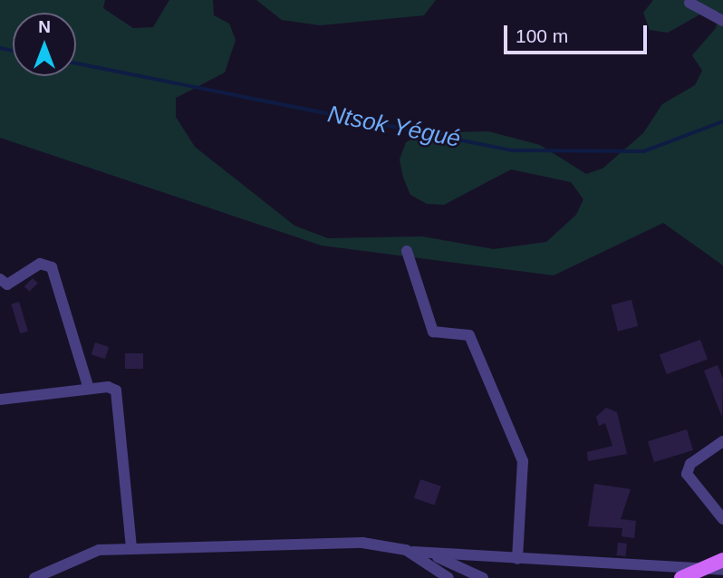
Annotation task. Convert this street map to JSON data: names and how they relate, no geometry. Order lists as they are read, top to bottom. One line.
{"water":["Ntsok Yégué"],"scale_bar":"100 m","north":"top"}
